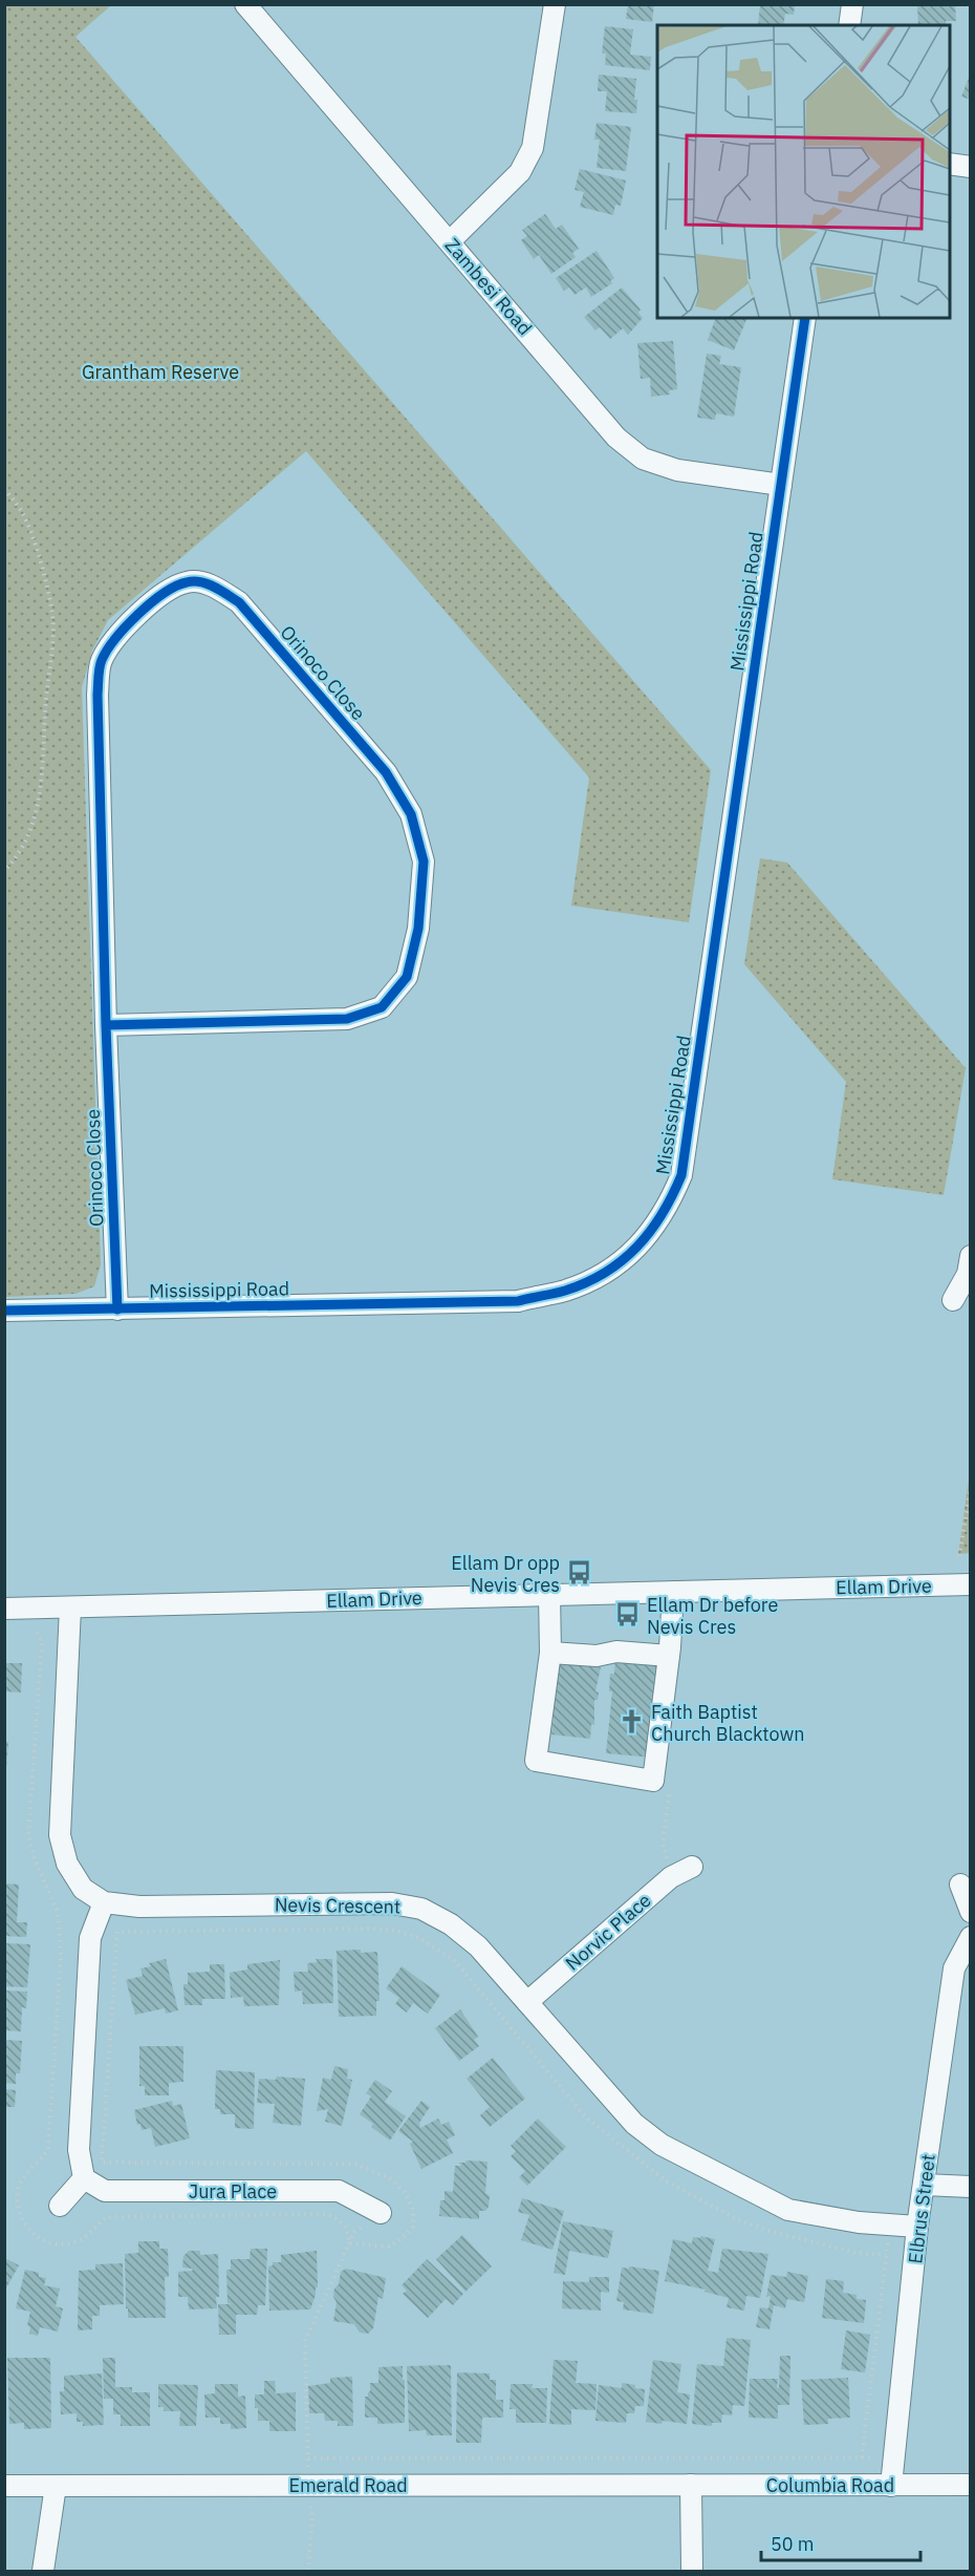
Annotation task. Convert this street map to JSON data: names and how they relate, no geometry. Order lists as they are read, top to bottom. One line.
{"streets":{"street":["Zambesi Road","Mississippi Road","Orinoco Close","Ellam Drive","Nevis Crescent","Norvic Place","Jura Place","Elbrus Street","Emerald Road","Columbia Road"]},"crossings":[["Zambesi Road","Mississippi Road"],["Mississippi Road","Orinoco Close"],["Nevis Crescent","Norvic Place"],["Nevis Crescent","Elbrus Street"],["Elbrus Street","Columbia Road"],["Emerald Road","Columbia Road"]],"parks":["Grantham Reserve"],"places":{"bus stop":["Ellam Dr opp Nevis Cres","Ellam Dr before Nevis Cres"],"church":["Faith Baptist Church Blacktown"]},"scale_bar":"50 m"}
